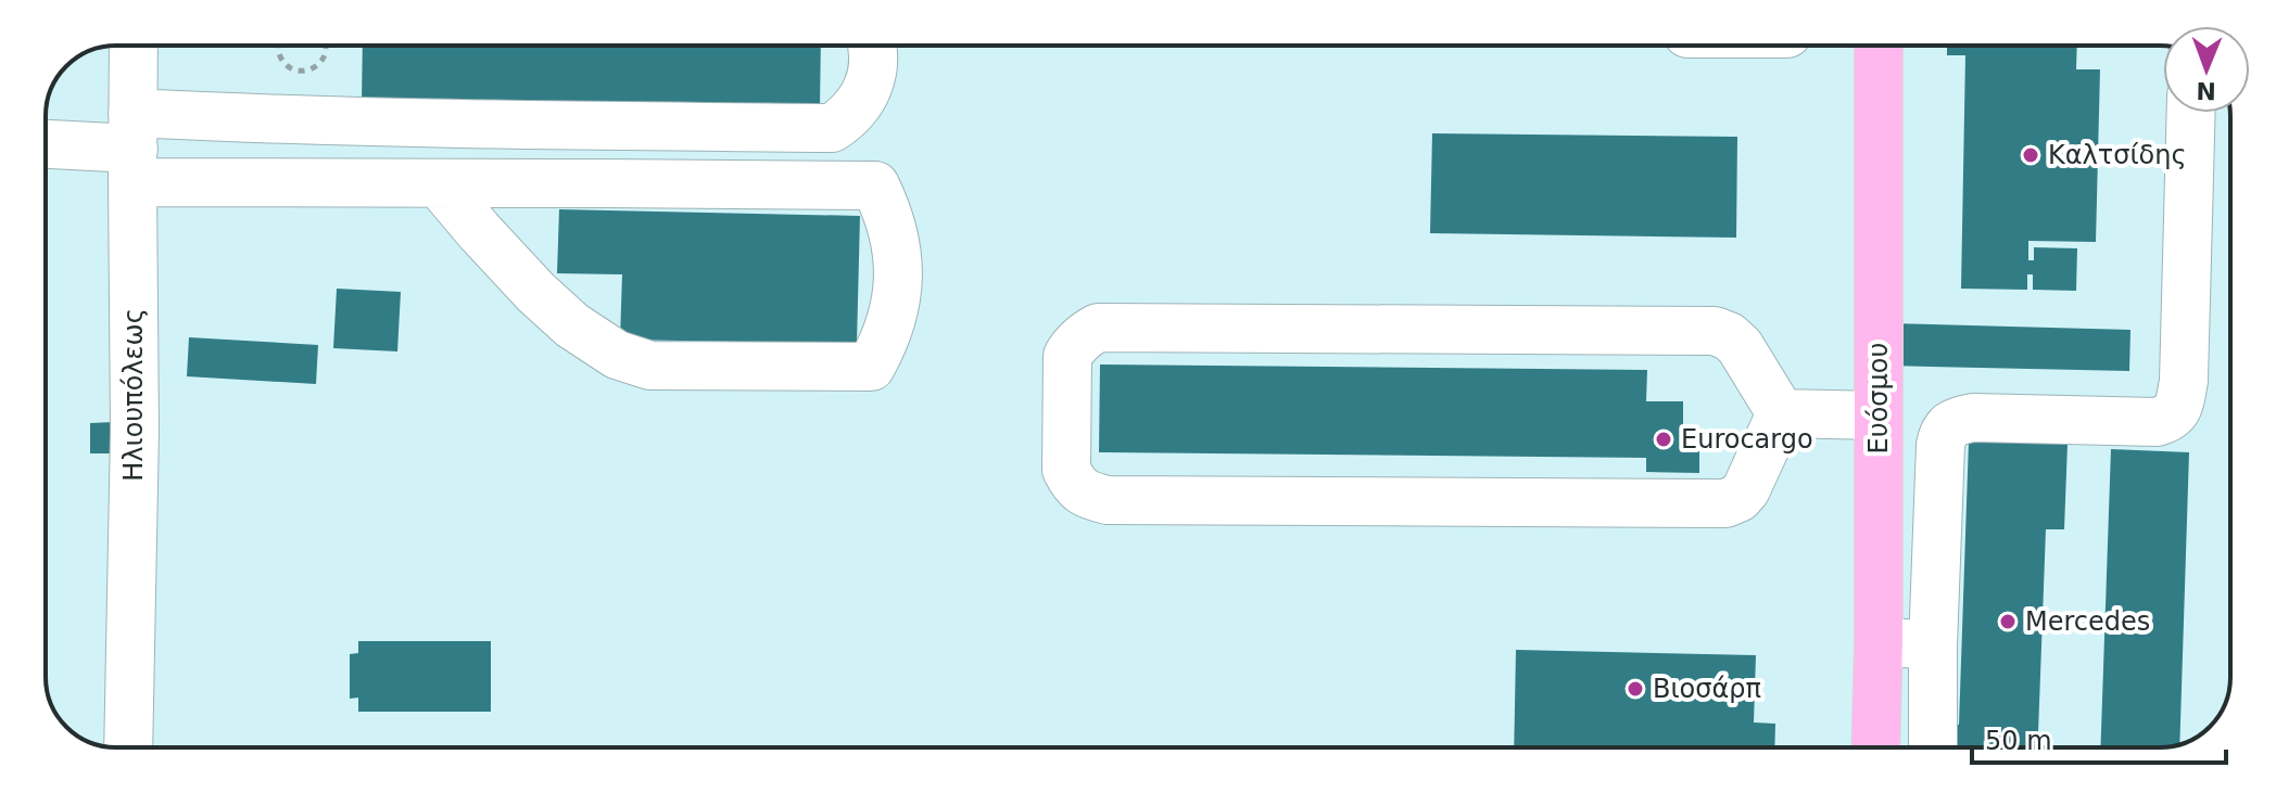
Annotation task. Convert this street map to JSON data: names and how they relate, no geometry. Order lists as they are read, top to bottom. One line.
{"streets":{"main road":["Ευόσμου"],"street":["Ηλιουπόλεως"]},"places":["Καλτσίδης","Eurocargo","Mercedes","Βιοσάρπ"],"scale_bar":"50 m","north":"bottom"}
